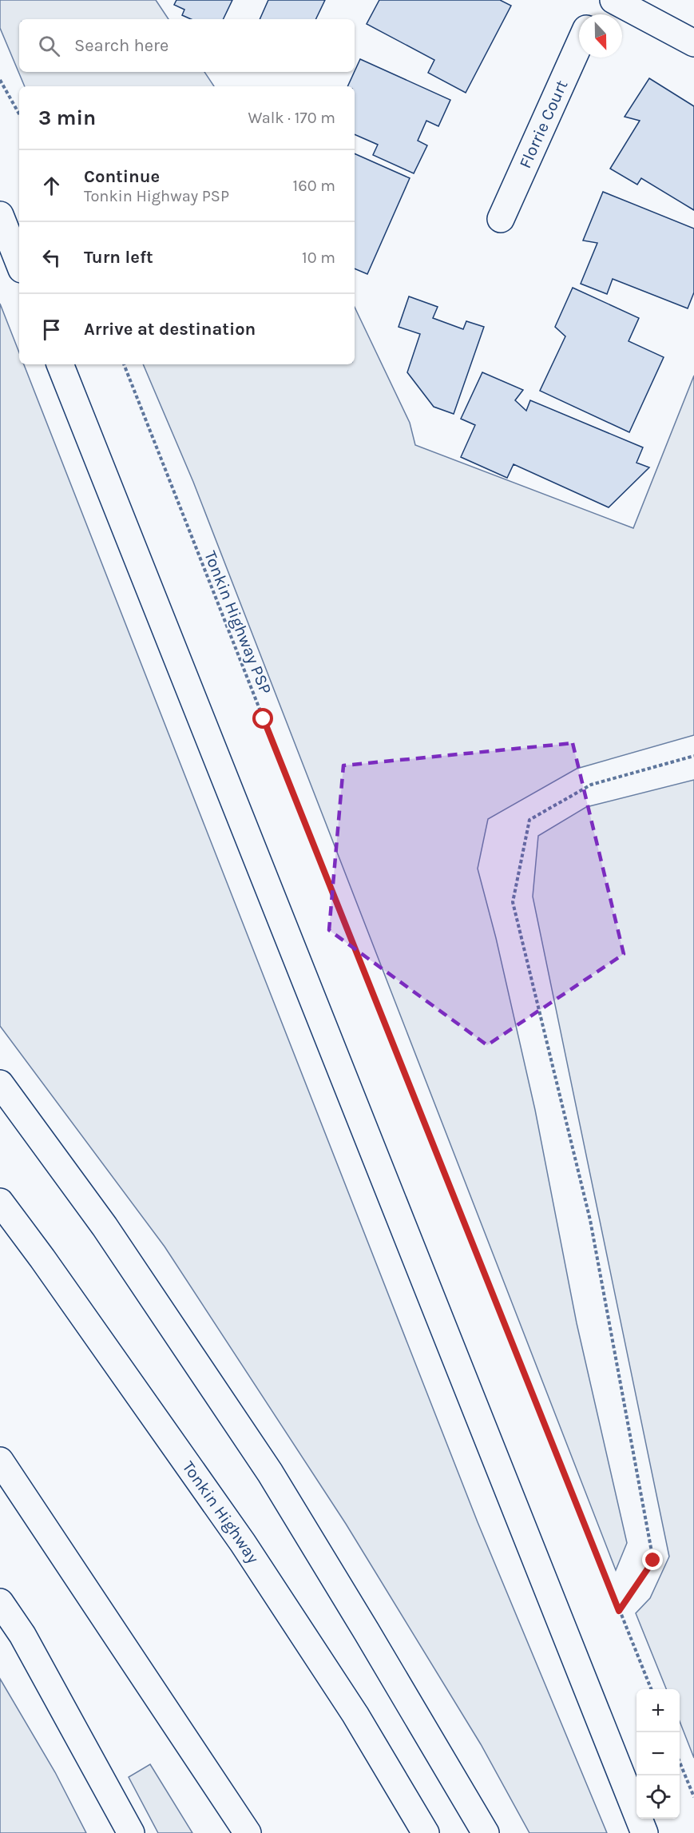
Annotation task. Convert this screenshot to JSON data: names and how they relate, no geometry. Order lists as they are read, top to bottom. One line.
{"streets":{"main road":["Florrie Court","Tonkin Highway"],"path":["Tonkin Highway PSP"]},"north":"bottom","page":{"search":"Search here","heading":["3 min","Walk · 170 m"],"list":[["Continue","Tonkin Highway PSP","160 m"],["Turn left","10 m"],"Arrive at destination"],"map_buttons":["+","−"]}}
